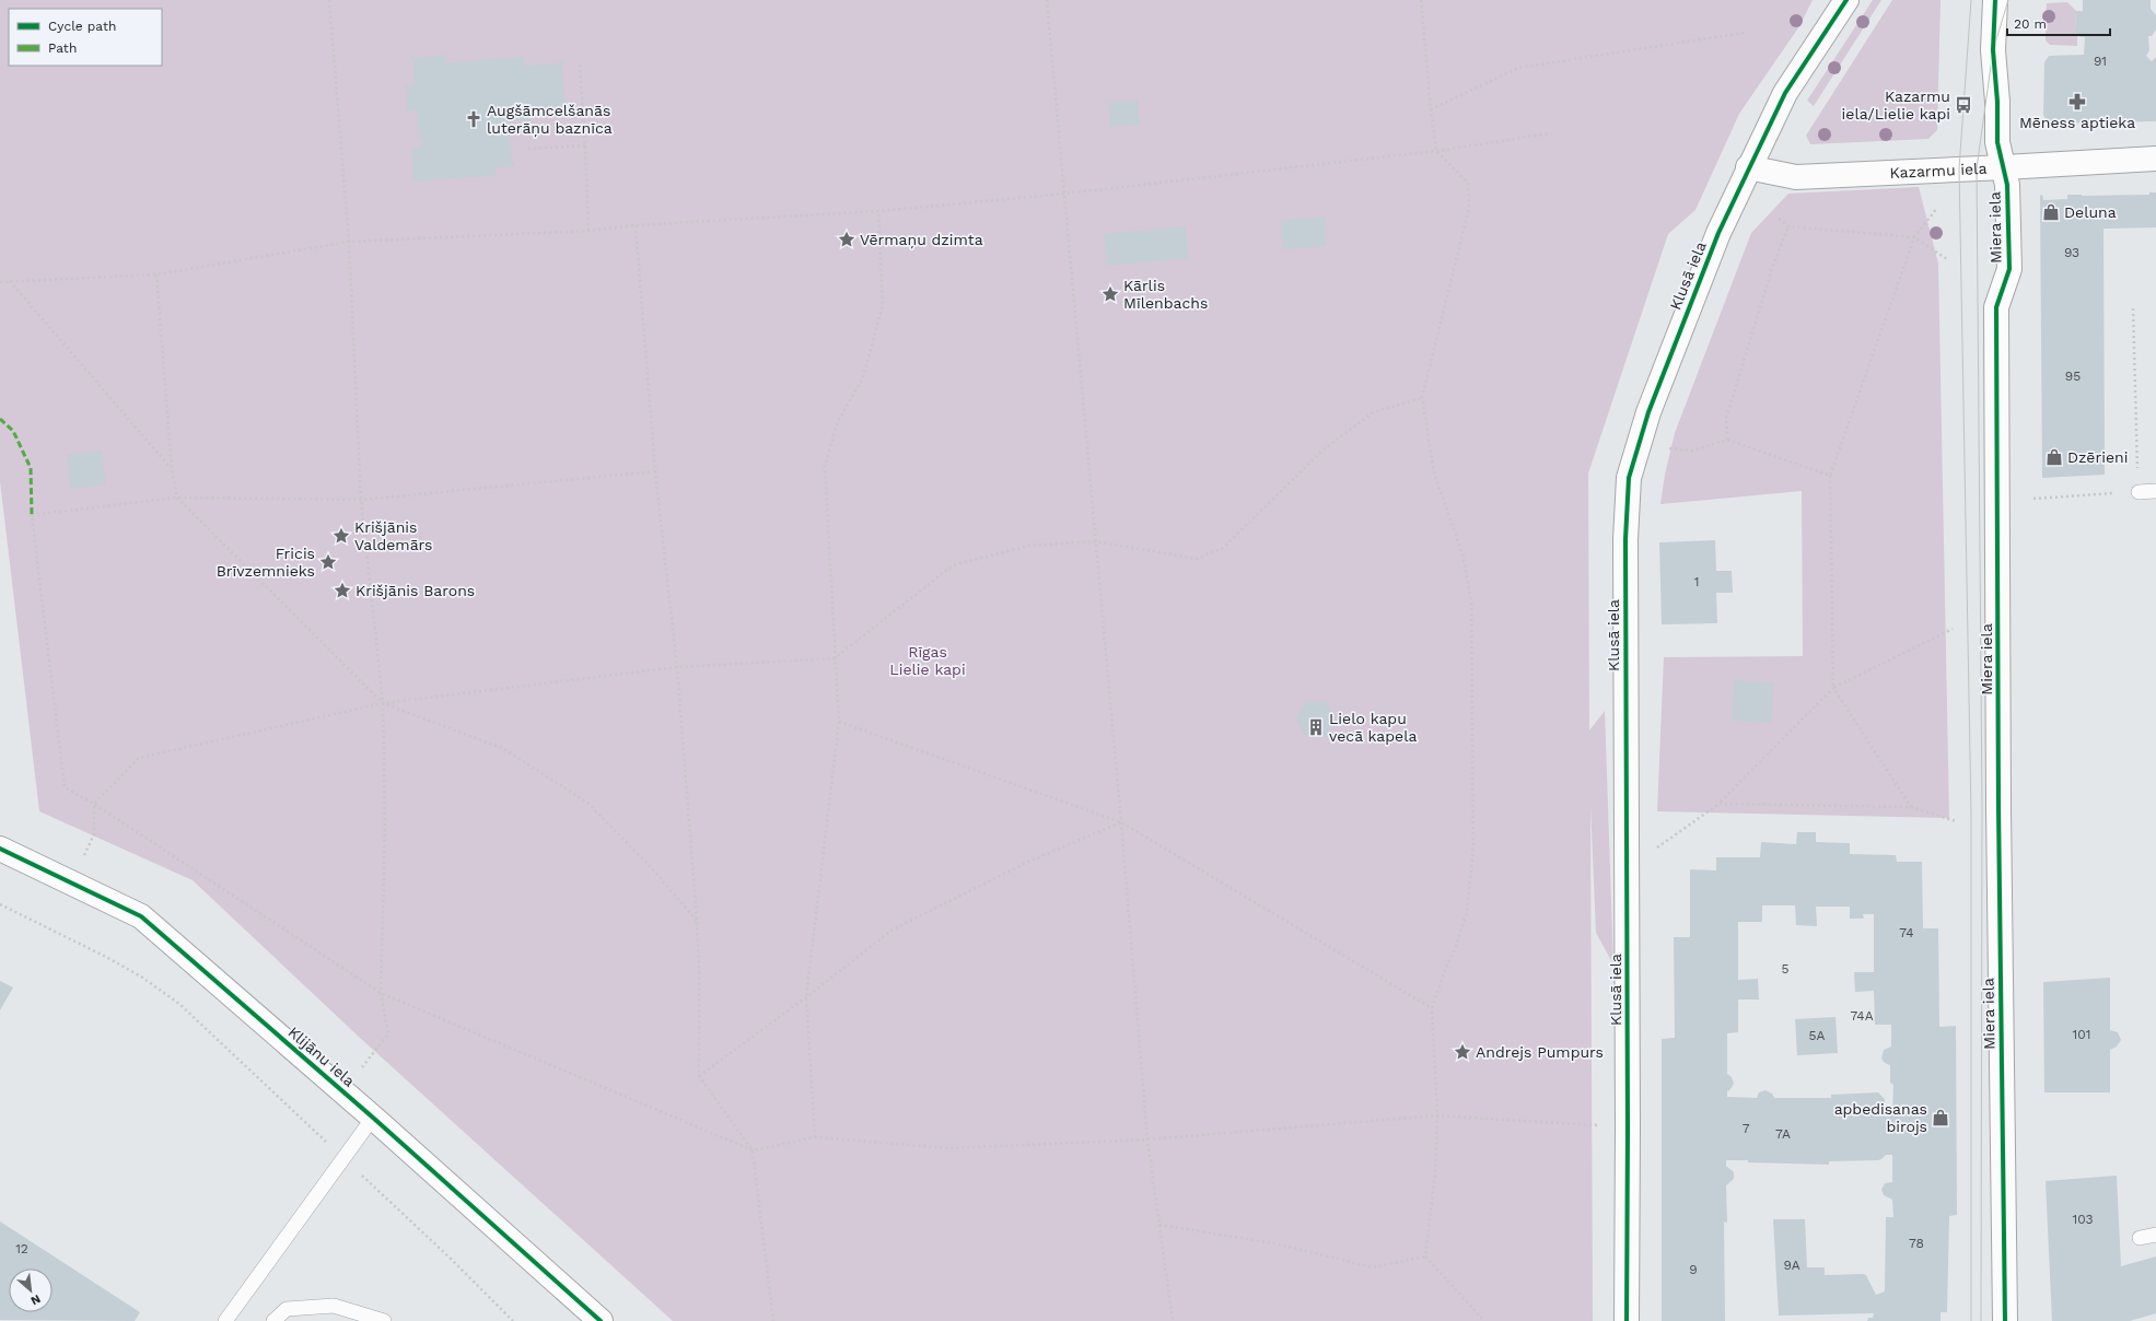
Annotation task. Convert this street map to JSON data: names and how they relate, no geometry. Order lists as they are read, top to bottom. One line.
{"streets":{"street":["Kazarmu iela","Miera iela","Klusā iela","Klijānu iela"]},"crossings":[["Kazarmu iela","Miera iela"],["Kazarmu iela","Klusā iela"]],"parks":["Rīgas Lielie kapi"],"places":{"pharmacy":["Mēness aptieka"],"bus stop":["Kazarmu iela/Lielie kapi"],"church":["Augšāmcelšanās luterāņu baznīca"],"shop":["Deluna","Dzērieni","apbedisanas birojs"],"place":["Vērmaņu dzimta","Kārlis Mīlenbachs","Krišjānis Valdemārs","Fricis Brīvzemnieks","Krišjānis Barons","Andrejs Pumpurs"],"building":["Lielo kapu vecā kapela"]},"house_numbers":["91","93","95","1","74","5","74A","101","5A","7","7A","103","78","12","9A","9"],"legend":["Cycle path","Path"],"scale_bar":"20 m","north":"bottom right"}
